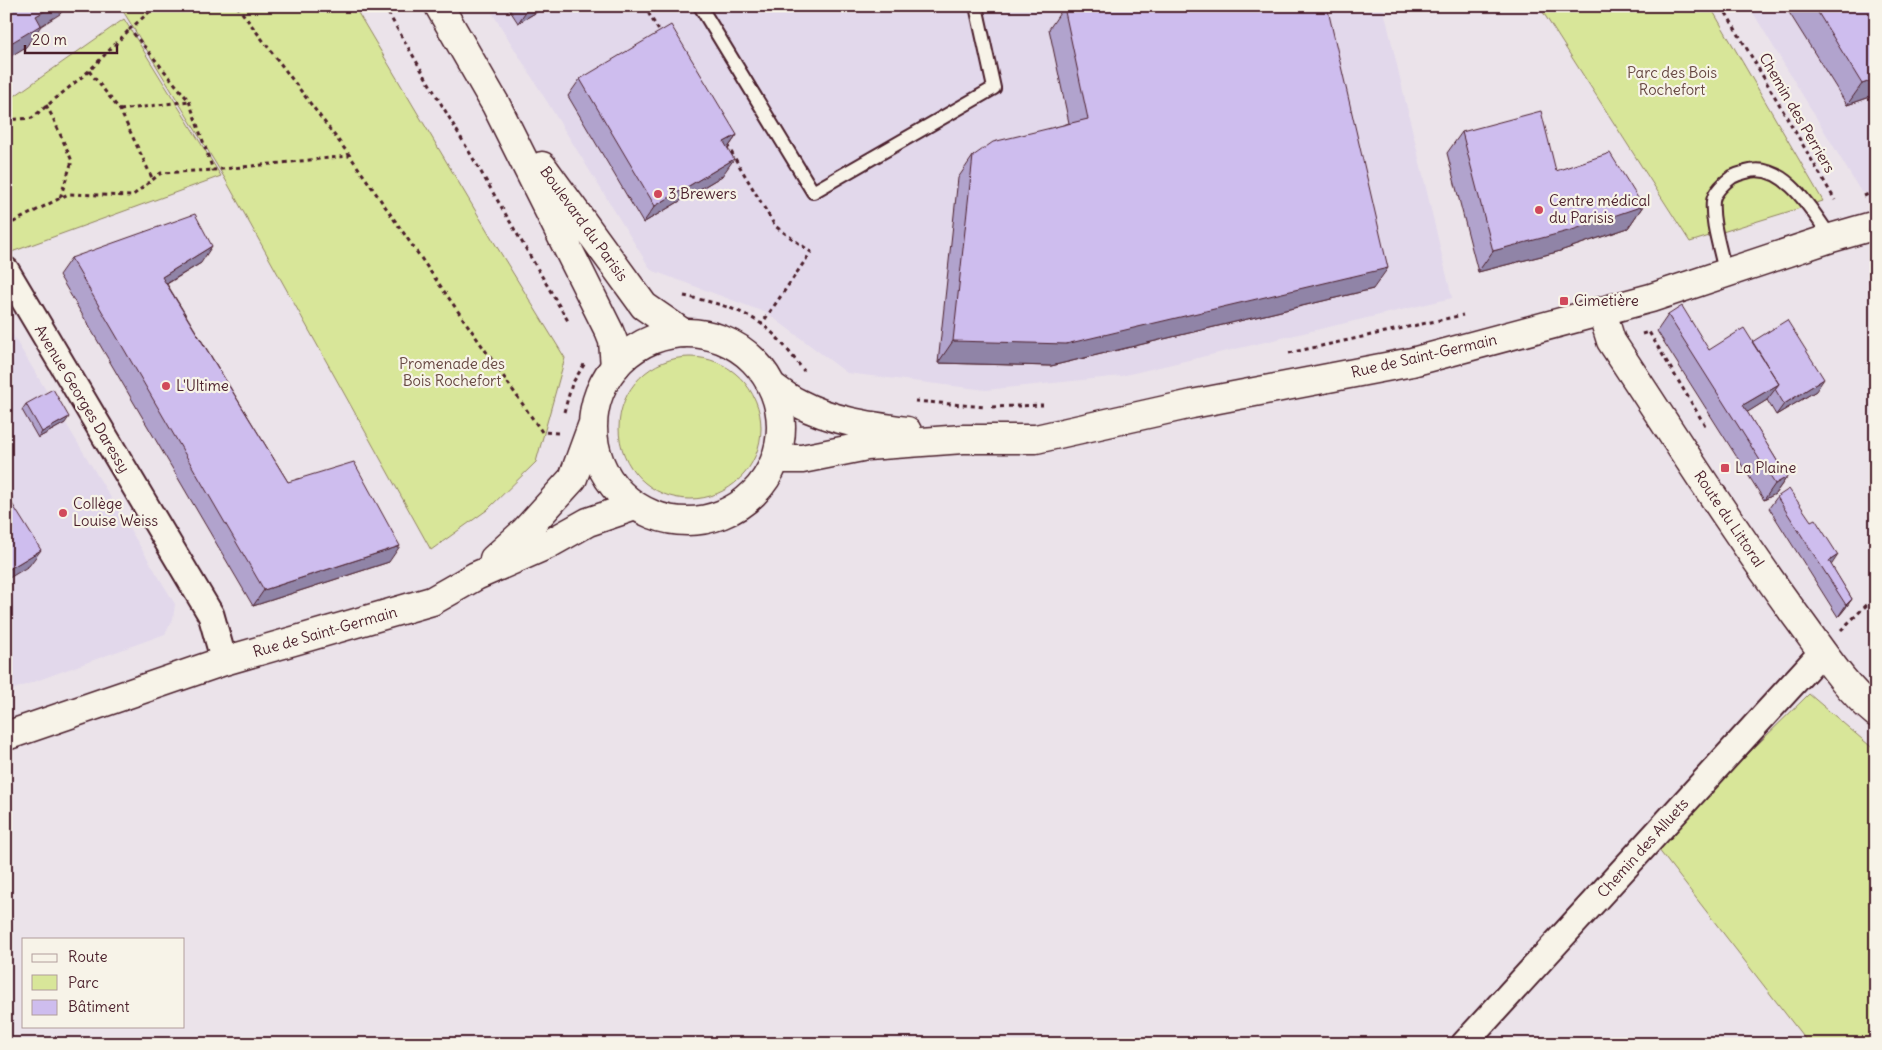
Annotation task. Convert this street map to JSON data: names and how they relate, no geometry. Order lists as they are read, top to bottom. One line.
{"streets":{"main road":["Boulevard du Parisis","Rue de Saint-Germain","Route du Littoral"],"street":["Avenue Georges Daressy","Chemin des Alluets"],"path":["Chemin des Perriers"]},"crossings":[["Chemin des Perriers","Rue de Saint-Germain"],["Rue de Saint-Germain","Avenue Georges Daressy"],["Rue de Saint-Germain","Route du Littoral"],["Route du Littoral","Chemin des Alluets"]],"parks":["Parc des Bois Rochefort","Promenade des Bois Rochefort"],"places":{"other":["3 Brewers","Centre médical du Parisis","L'Ultime","Collège Louise Weiss"],"transit":["Cimetière","La Plaine"]},"legend":["Route","Parc","Bâtiment"],"scale_bar":"20 m"}
